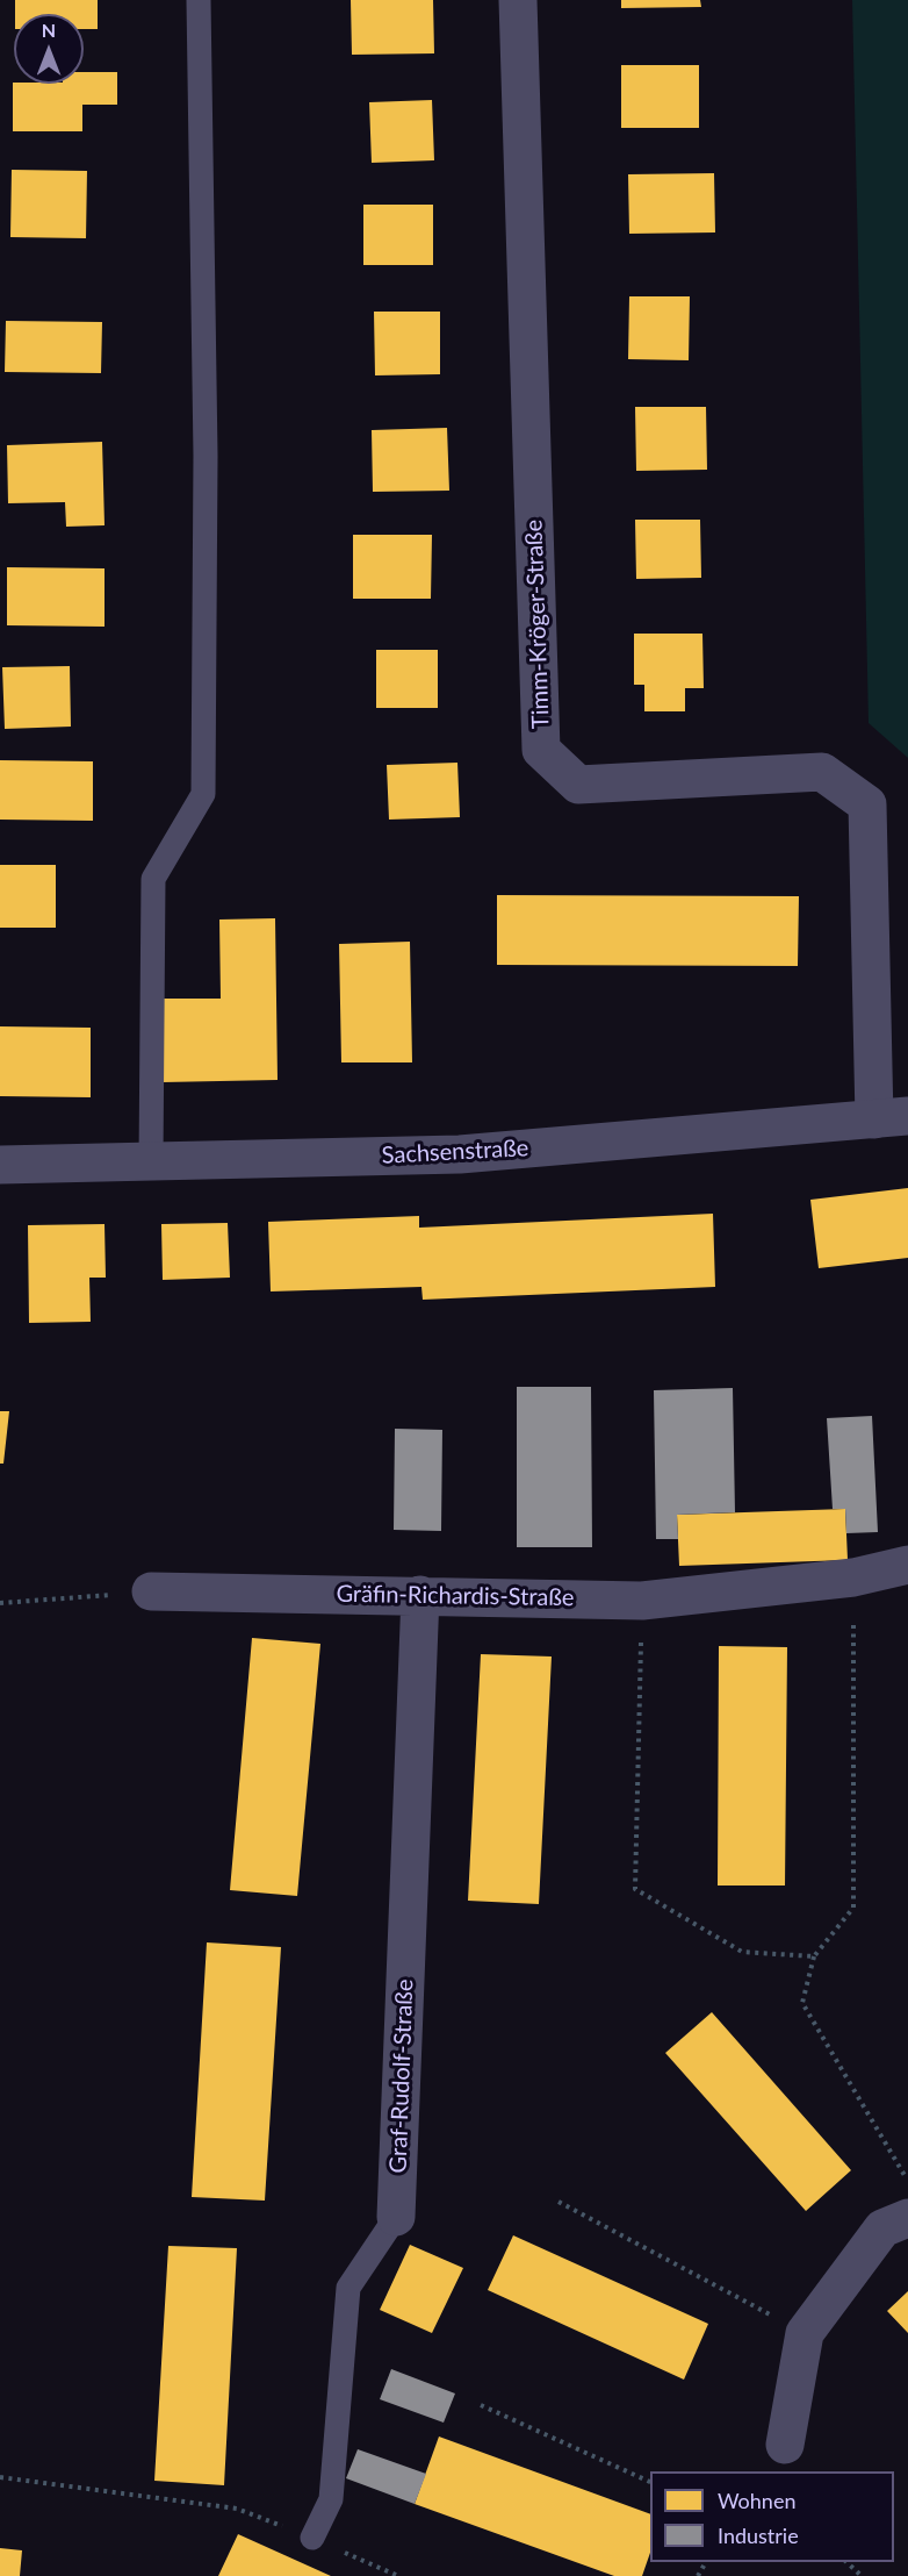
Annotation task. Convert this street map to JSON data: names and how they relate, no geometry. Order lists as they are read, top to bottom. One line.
{"streets":{"street":["Timm-Kröger-Straße","Sachsenstraße","Gräfin-Richardis-Straße","Graf-Rudolf-Straße"]},"crossings":[["Timm-Kröger-Straße","Sachsenstraße"],["Gräfin-Richardis-Straße","Graf-Rudolf-Straße"]],"legend":["Wohnen","Industrie"],"north":"top"}
